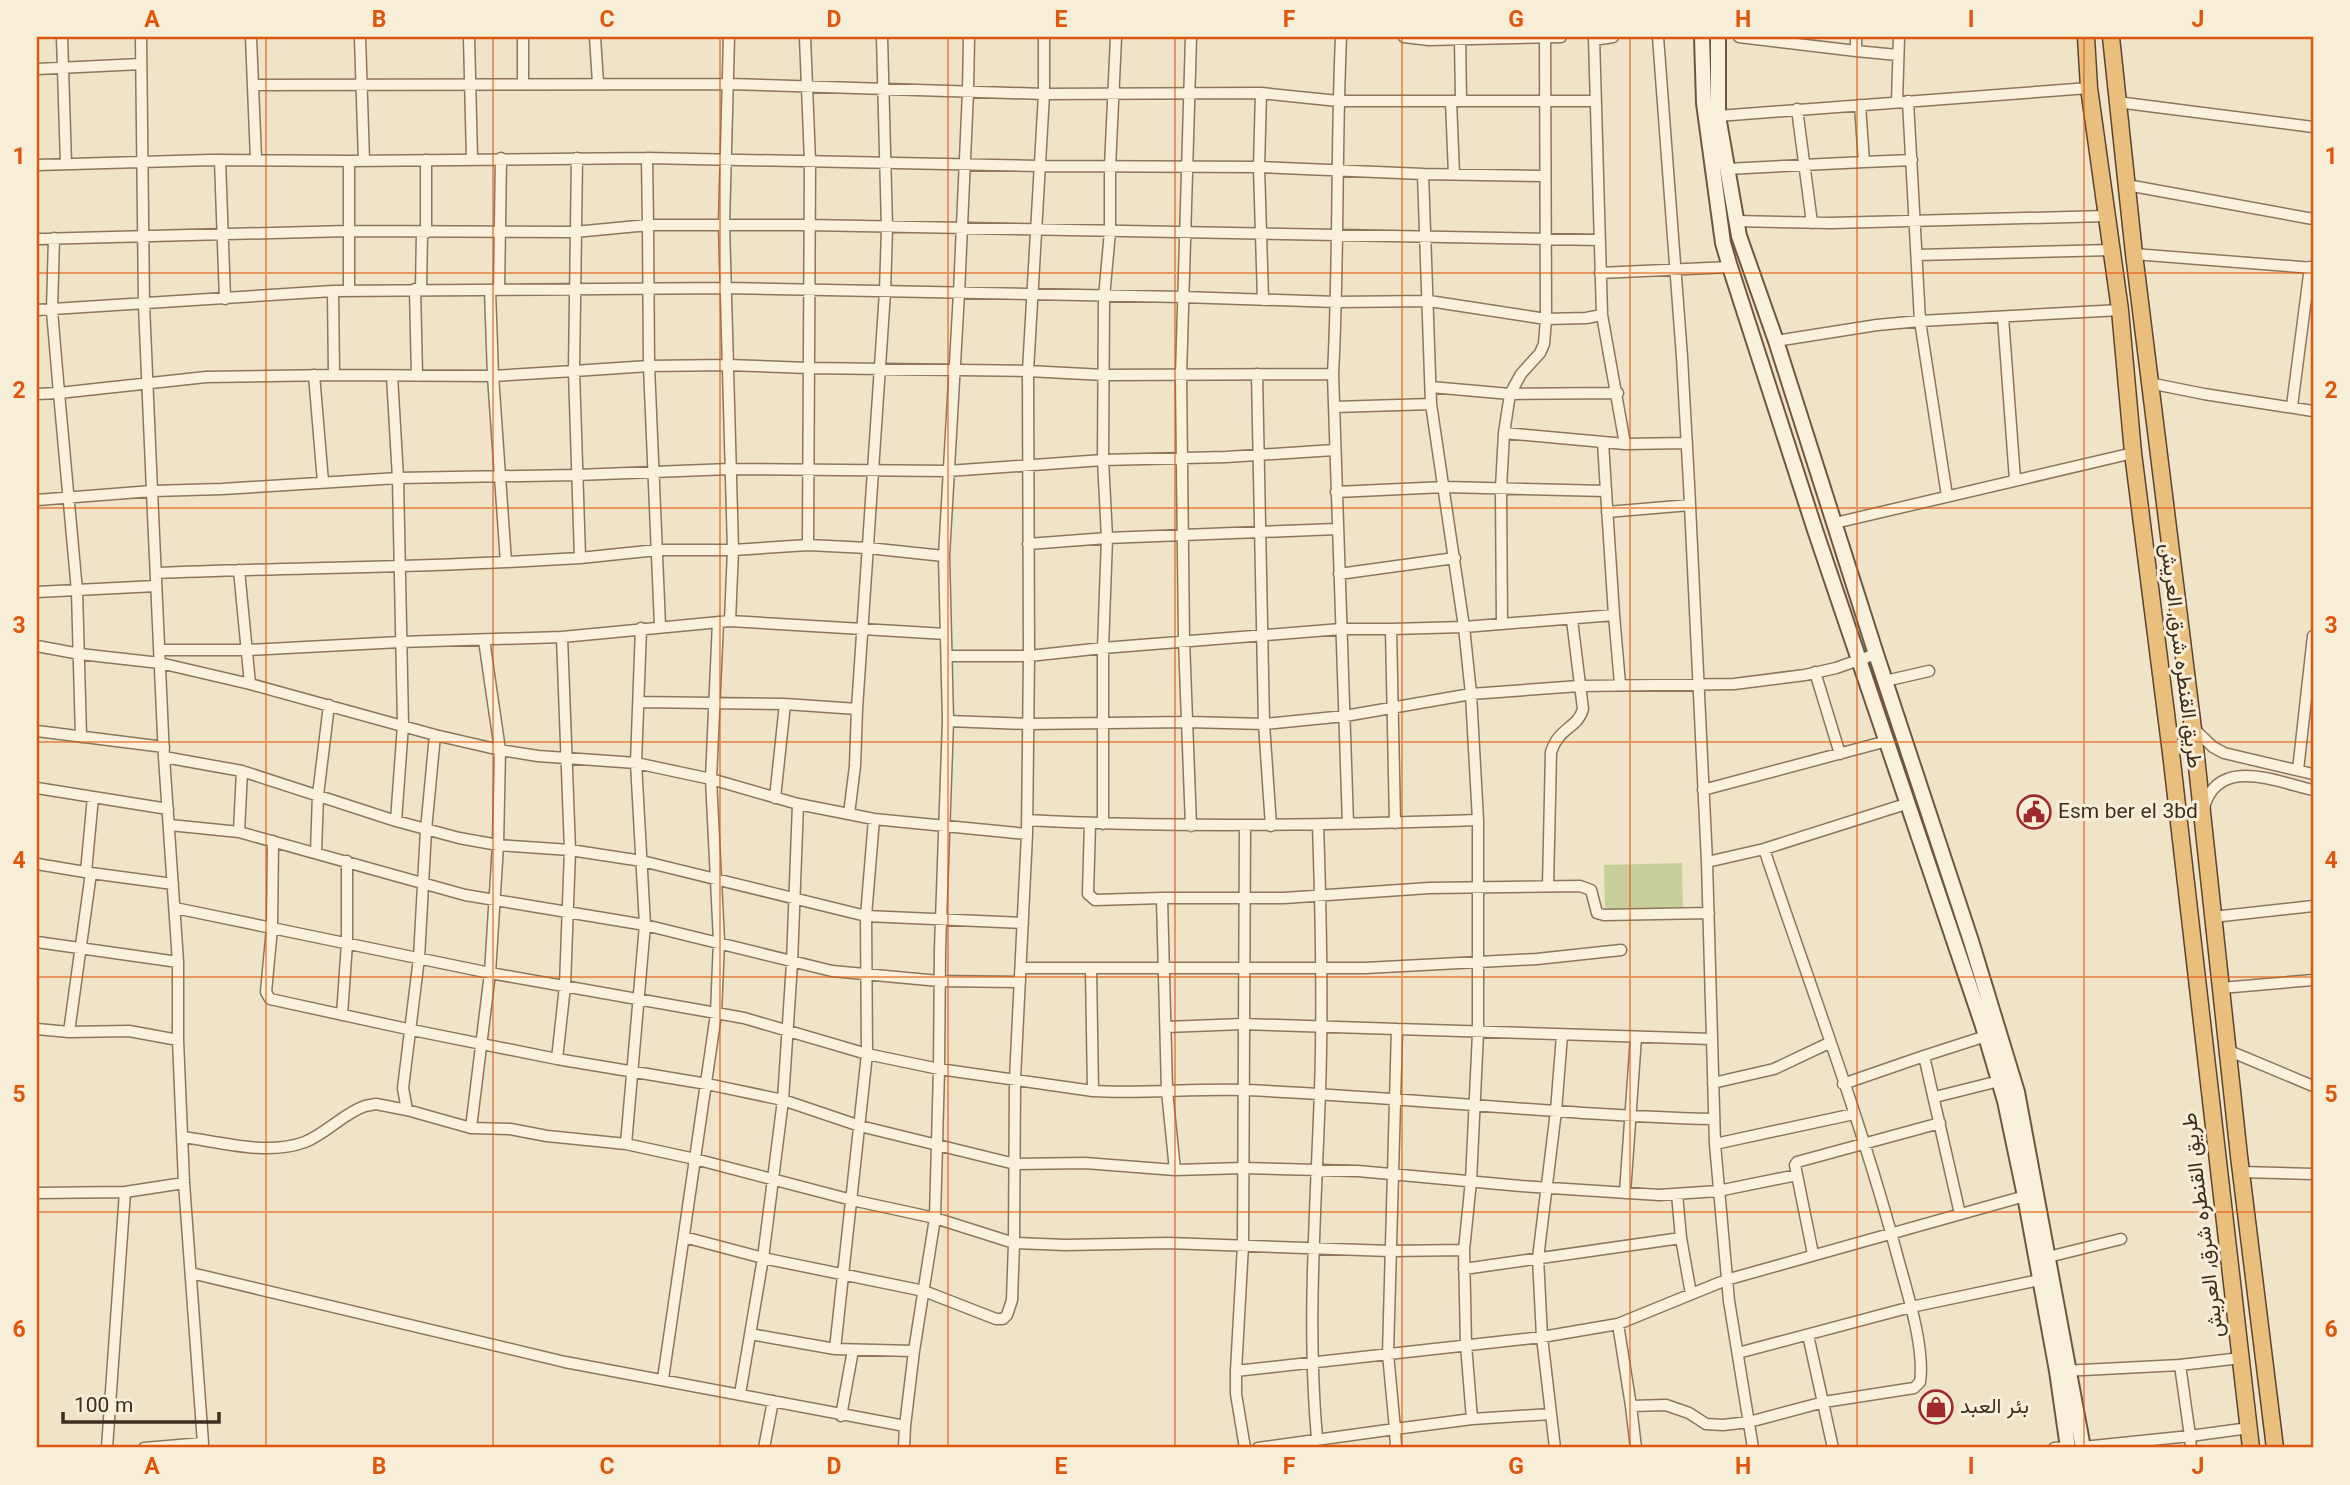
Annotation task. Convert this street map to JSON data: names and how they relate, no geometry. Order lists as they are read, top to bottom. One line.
{"streets":{"highway":["طريق القنطره شرق, العريش"]},"places":{"public building":["Esm ber el 3bd"],"shop":["بئر العبد"]},"scale_bar":"100 m","grid":{"columns":["A","B","C","D","E","F","G","H","I","J"],"rows":["1","2","3","4","5","6"]}}
